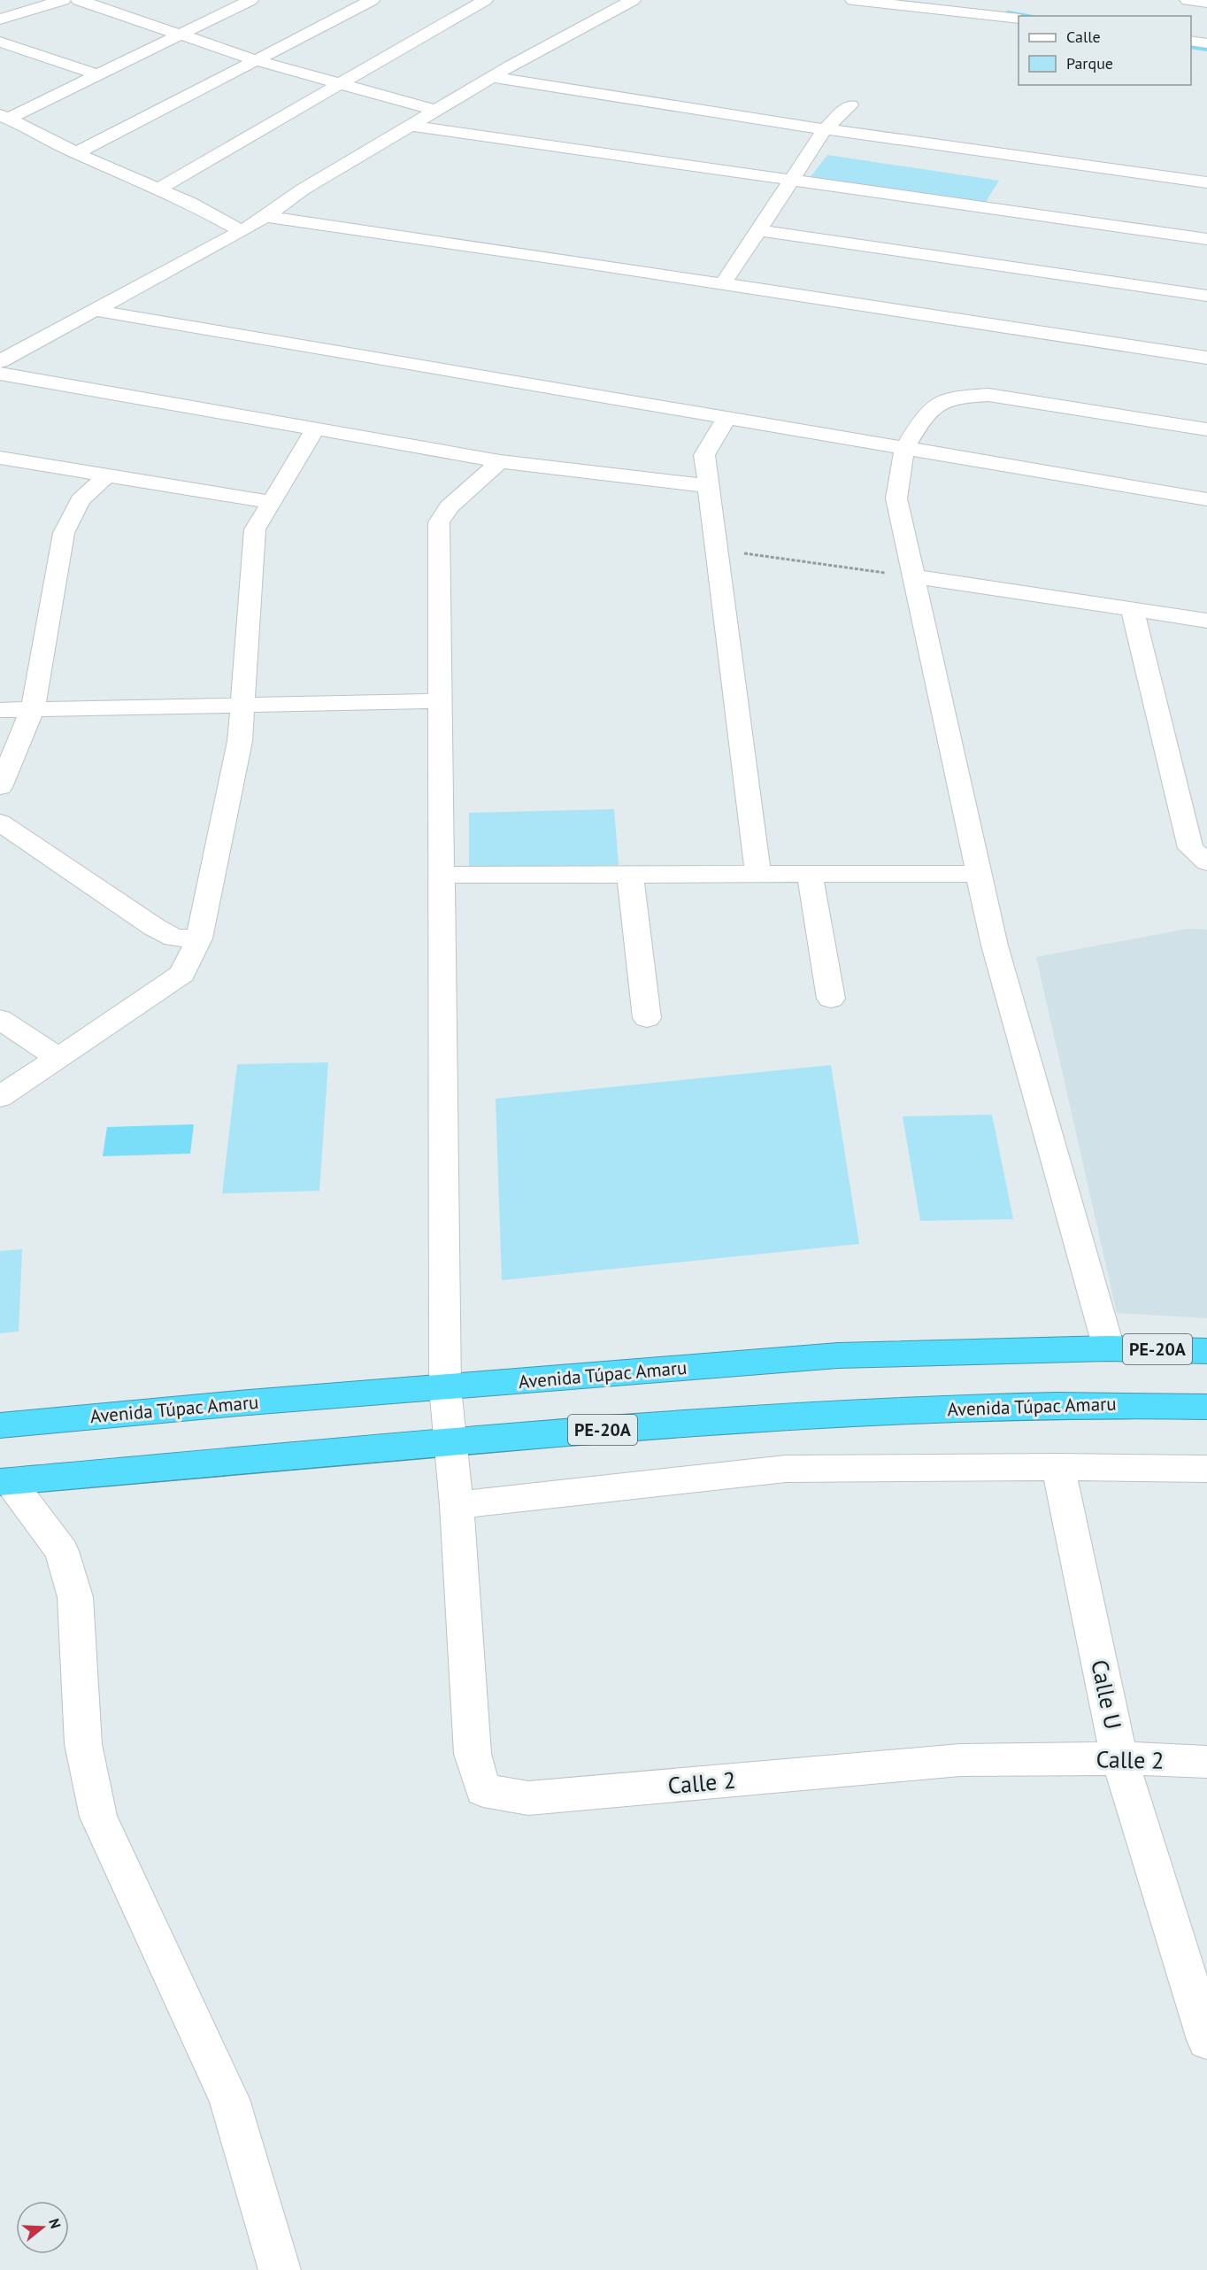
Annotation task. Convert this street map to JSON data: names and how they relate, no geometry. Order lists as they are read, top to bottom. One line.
{"streets":{"highway":["PE-20A","Avenida Túpac Amaru"],"street":["Calle U","Calle 2"]},"crossings":[["Calle U","Calle 2"]],"legend":["Calle","Parque"],"north":"right"}
